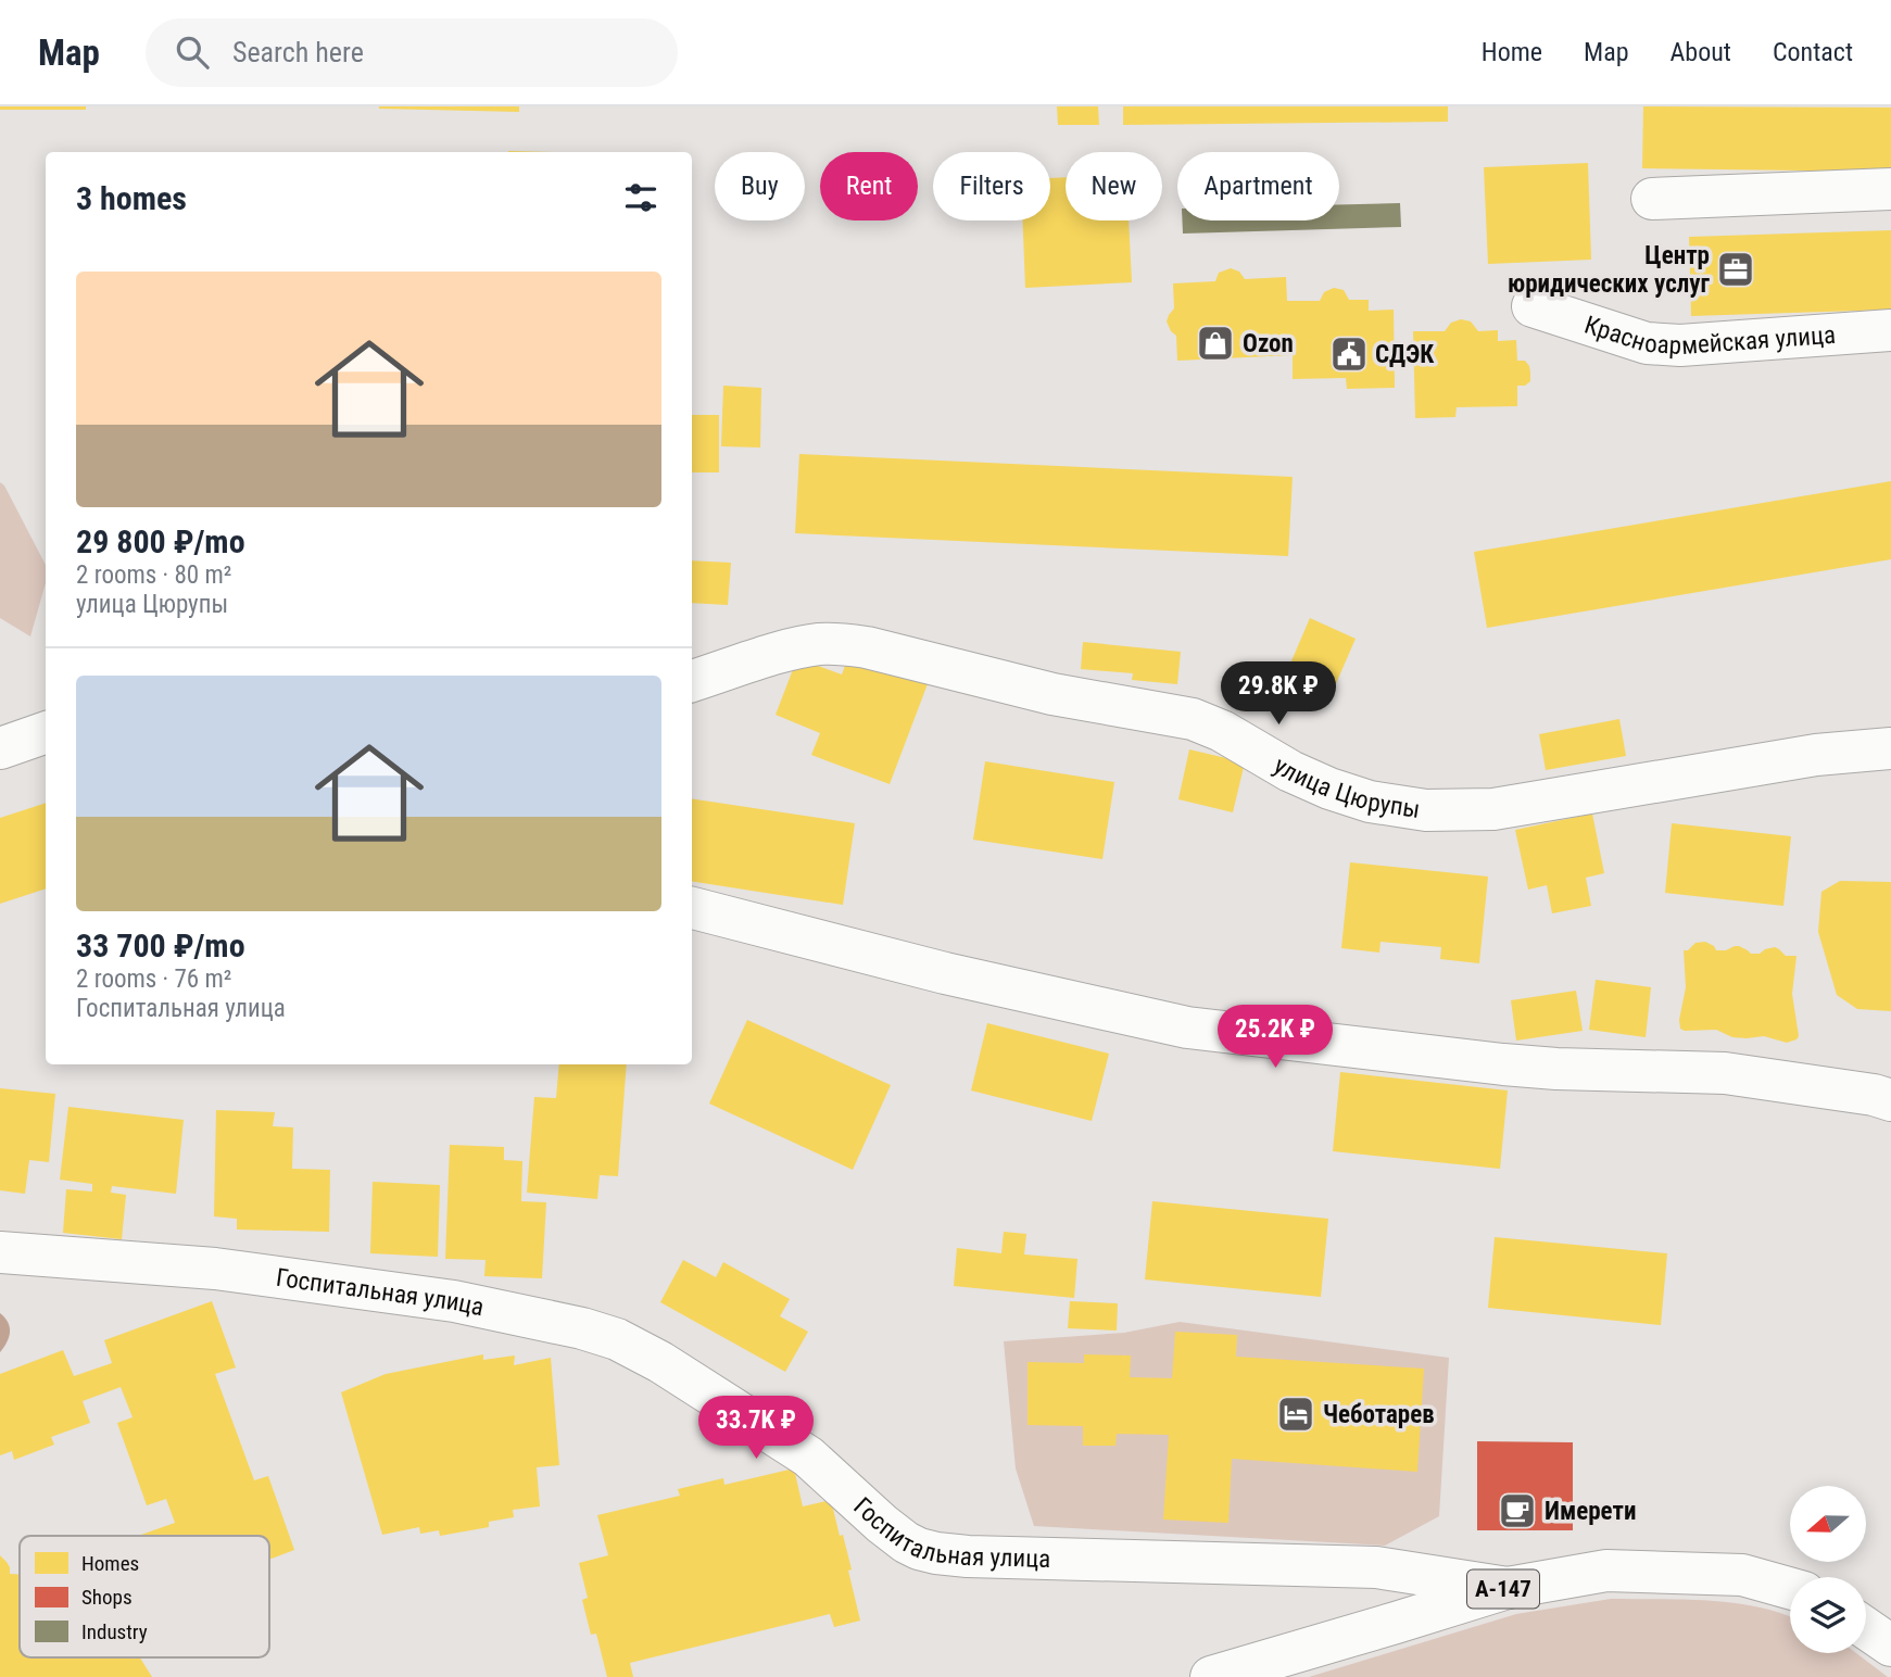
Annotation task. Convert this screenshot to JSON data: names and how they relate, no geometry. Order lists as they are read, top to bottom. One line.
{"streets":{"street":["Красноармейская улица","улица Цюрупы","Госпитальная улица","А-147"]},"crossings":[["Госпитальная улица","А-147"]],"places":{"office":["Центр юридических услуг"],"shop":["Ozon"],"public building":["СДЭК"],"hotel":["Чеботарев"],"cafe":["Имерети"]},"legend":["Homes","Shops","Industry"],"north":"left","page":{"header":"Map","search":"Search here","nav":["Home","Map","About","Contact"],"chip":["Buy","Rent","Filters","New","Apartment"],"heading":"3 homes","list":[{"name":"29 800 ₽/mo","note":"2 rooms · 80 m² · улица Цюрупы"},{"name":"33 700 ₽/mo","note":"2 rooms · 76 m² · Госпитальная улица"}],"price":["29.8K ₽","25.2K ₽","33.7K ₽"]}}
